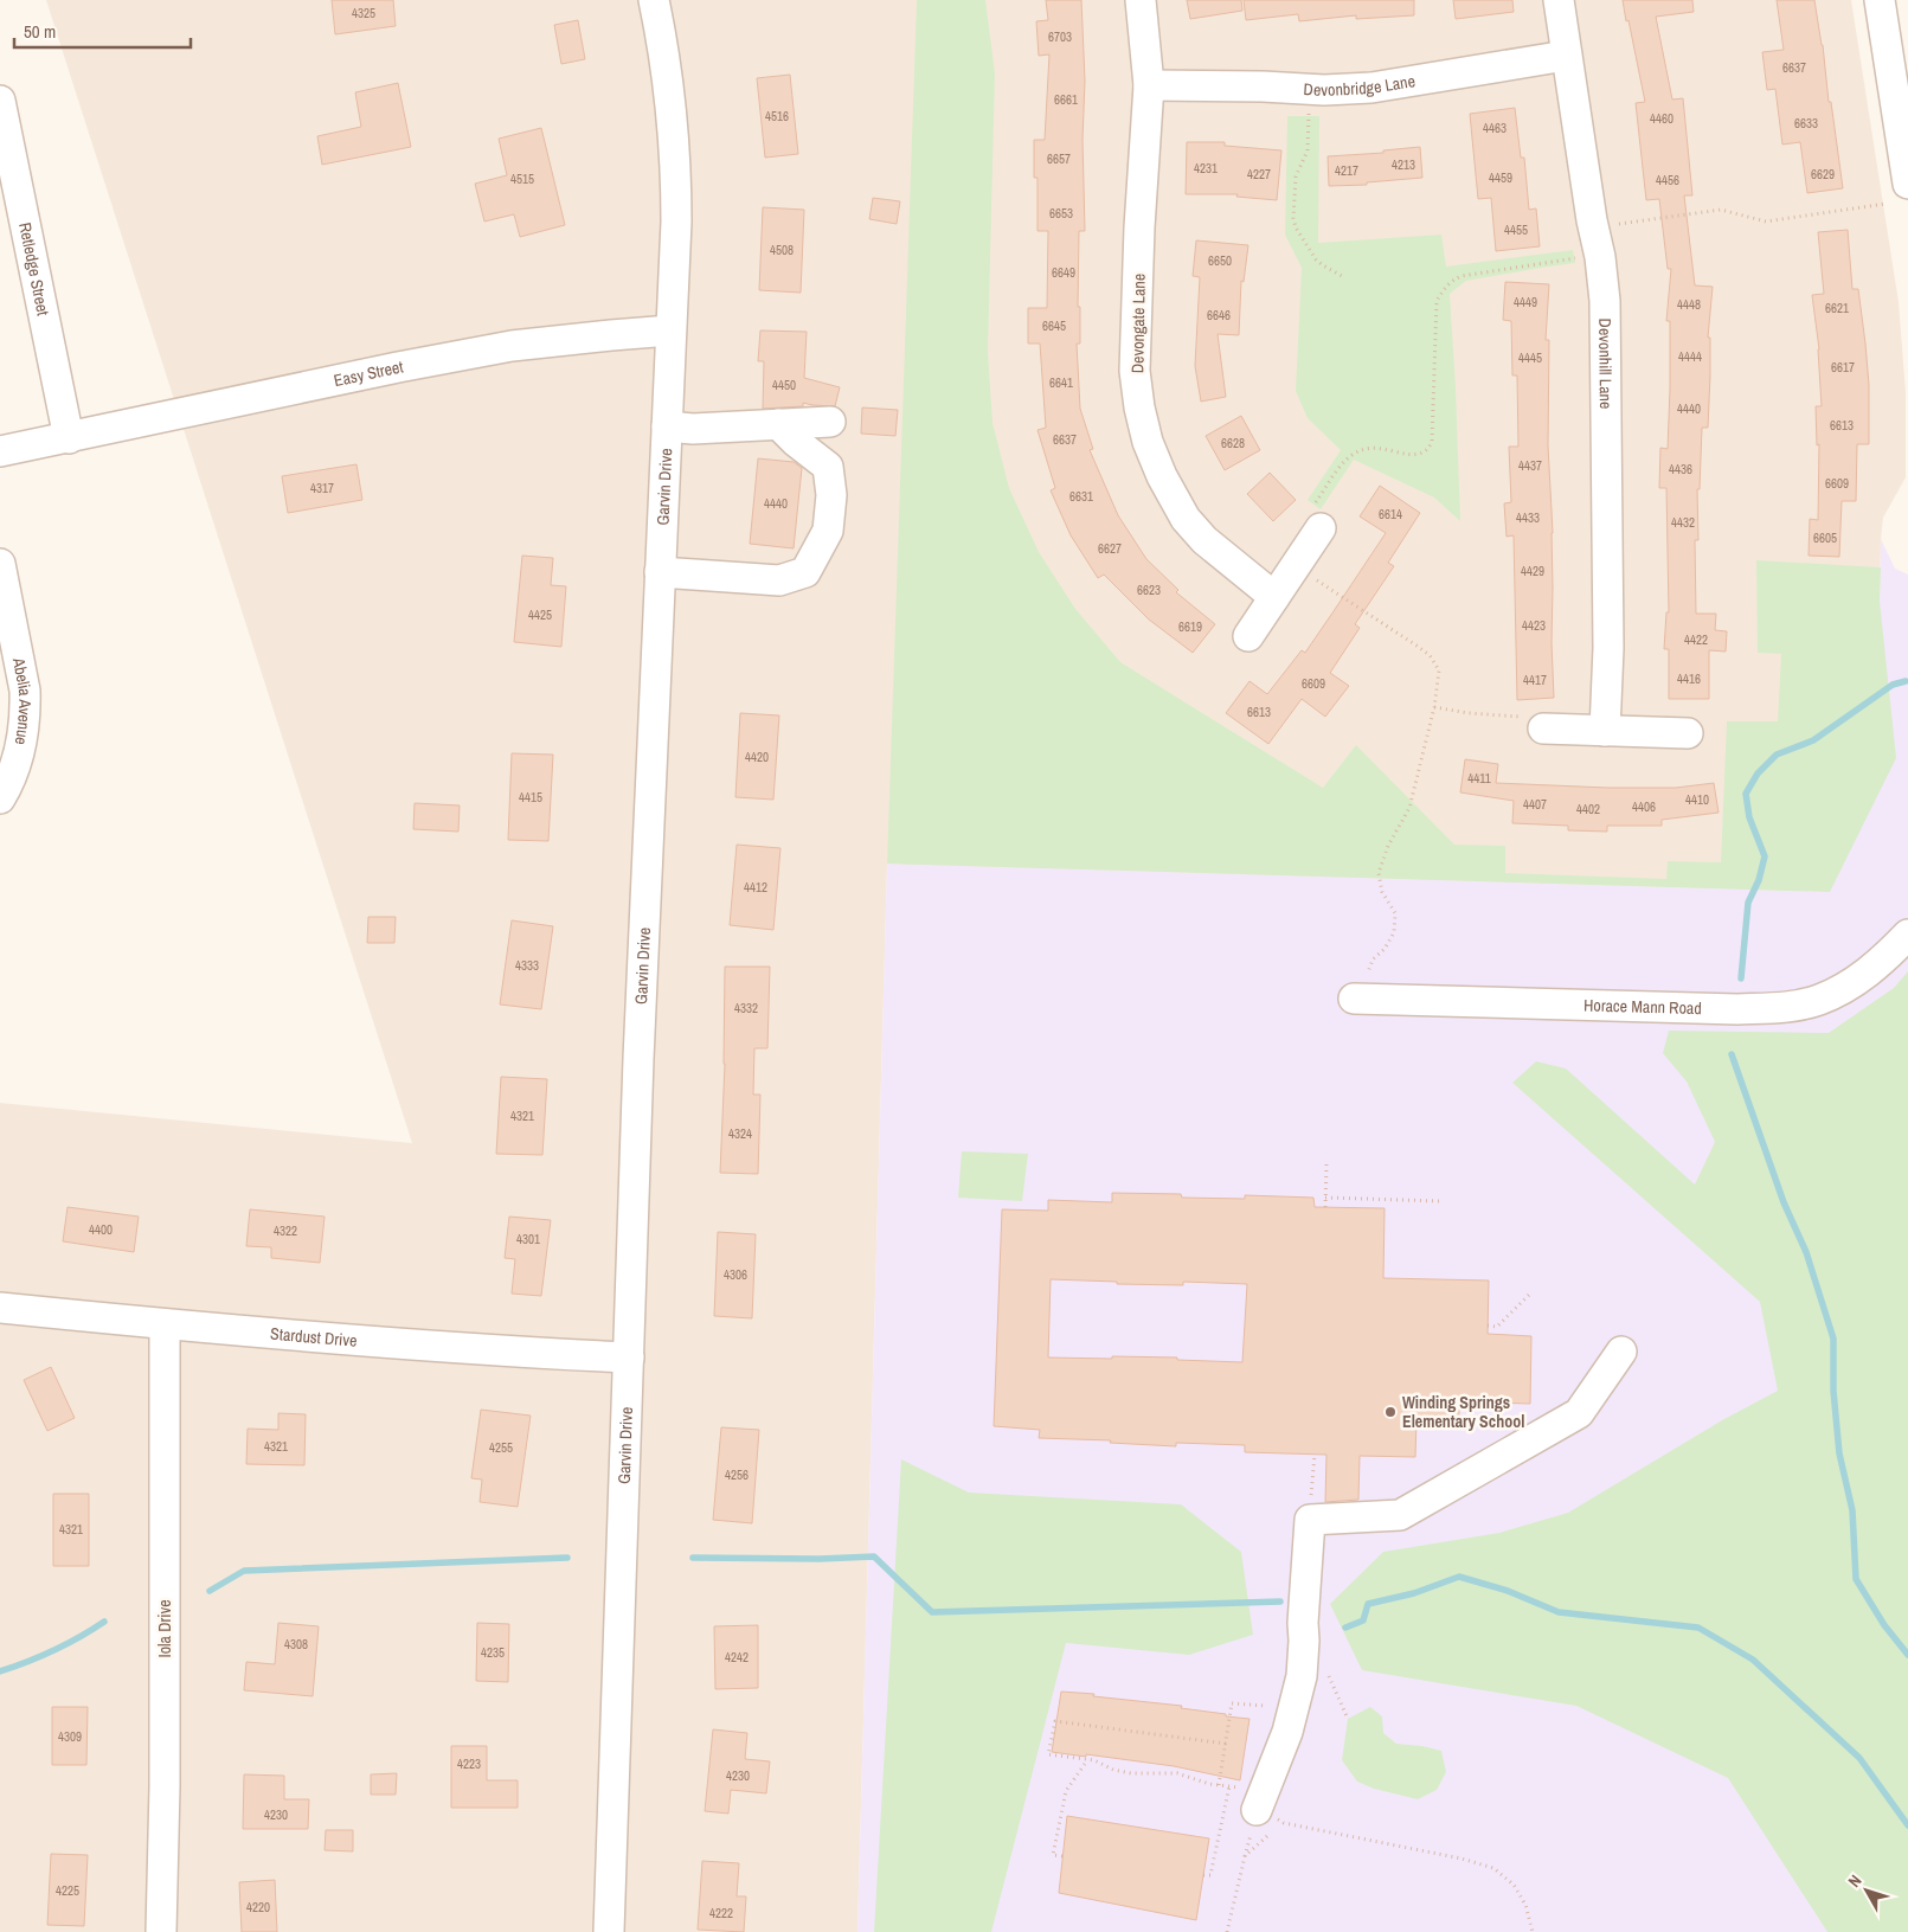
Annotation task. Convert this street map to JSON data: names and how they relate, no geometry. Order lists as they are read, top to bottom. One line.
{"streets":{"street":["Devonbridge Lane","Retledge Street","Devongate Lane","Devonhill Lane","Easy Street","Garvin Drive","Abelia Avenue","Horace Mann Road","Stardust Drive","Iola Drive"]},"crossings":[["Devonbridge Lane","Devongate Lane"],["Devonbridge Lane","Devonhill Lane"],["Retledge Street","Easy Street"],["Easy Street","Garvin Drive"],["Garvin Drive","Stardust Drive"],["Stardust Drive","Iola Drive"]],"places":["Winding Springs Elementary School"],"house_numbers":["4325","6703","6637","6661","4516","4460","6633","4463","6657","4213","4231","4217","4227","6629","4459","4515","4456","6653","4455","4508","6650","6649","4449","4448","6621","6646","6645","4444","4445","6617","6641","4450","4440","6613","6637","6628","4437","4436","6609","4317","6631","4440","6614","4433","4432","6605","6627","4429","6623","4425","4423","6619","4422","4416","4417","6609","6613","4420","4411","4415","4410","4407","4406","4402","4412","4333","4332","4321","4324","4400","4322","4301","4306","4321","4255","4256","4321","4308","4235","4242","4309","4223","4230","4230","4225","4220","4222"],"scale_bar":"50 m","north":"top left"}
